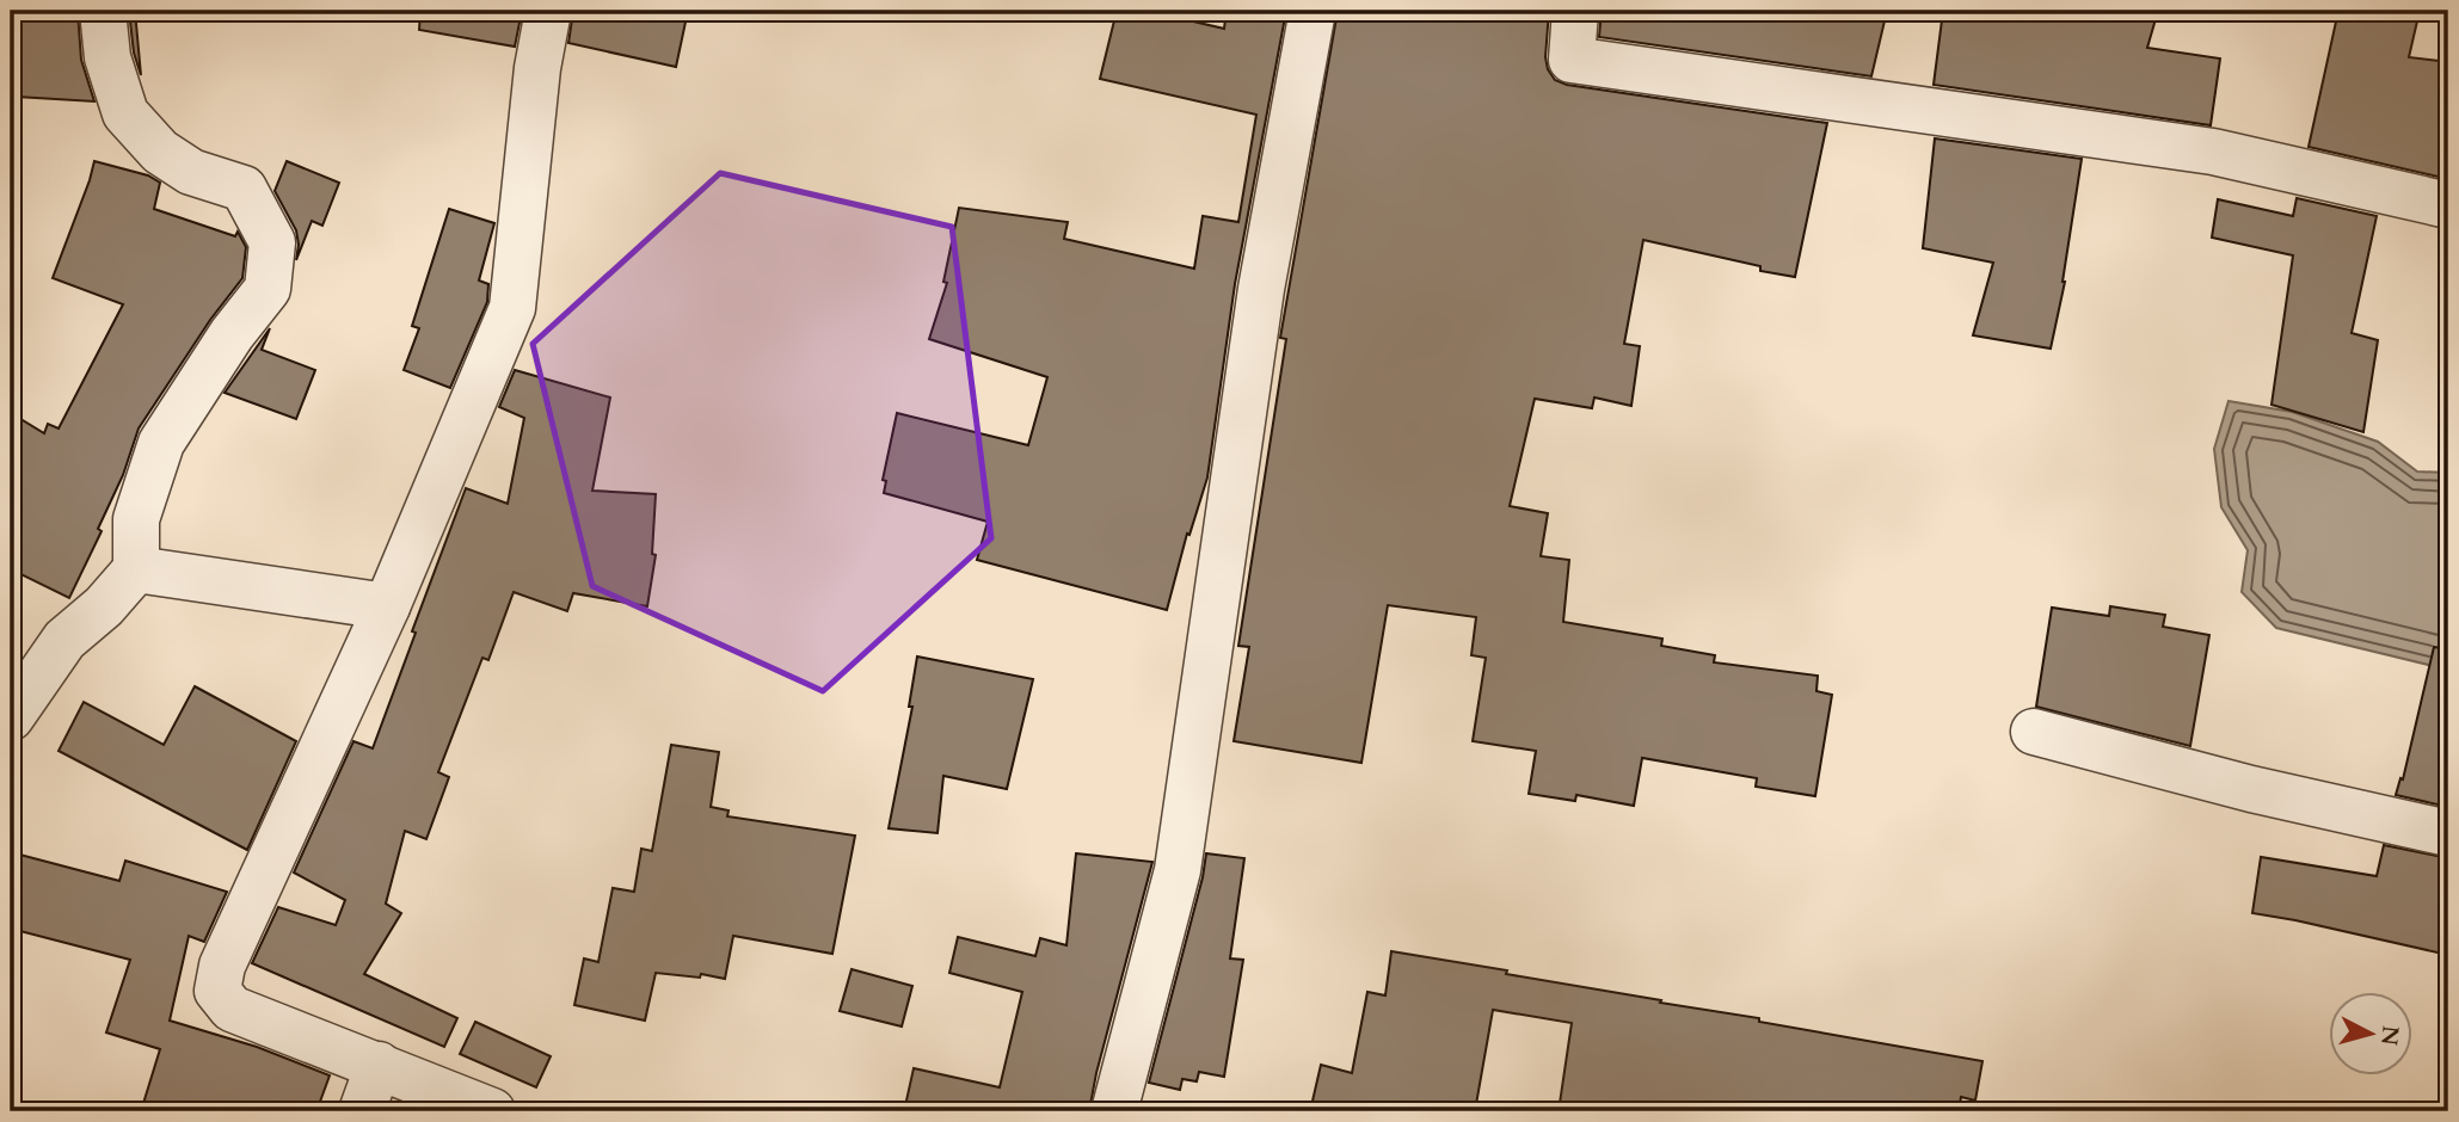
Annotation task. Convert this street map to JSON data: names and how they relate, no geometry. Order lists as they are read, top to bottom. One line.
{"north":"right"}
